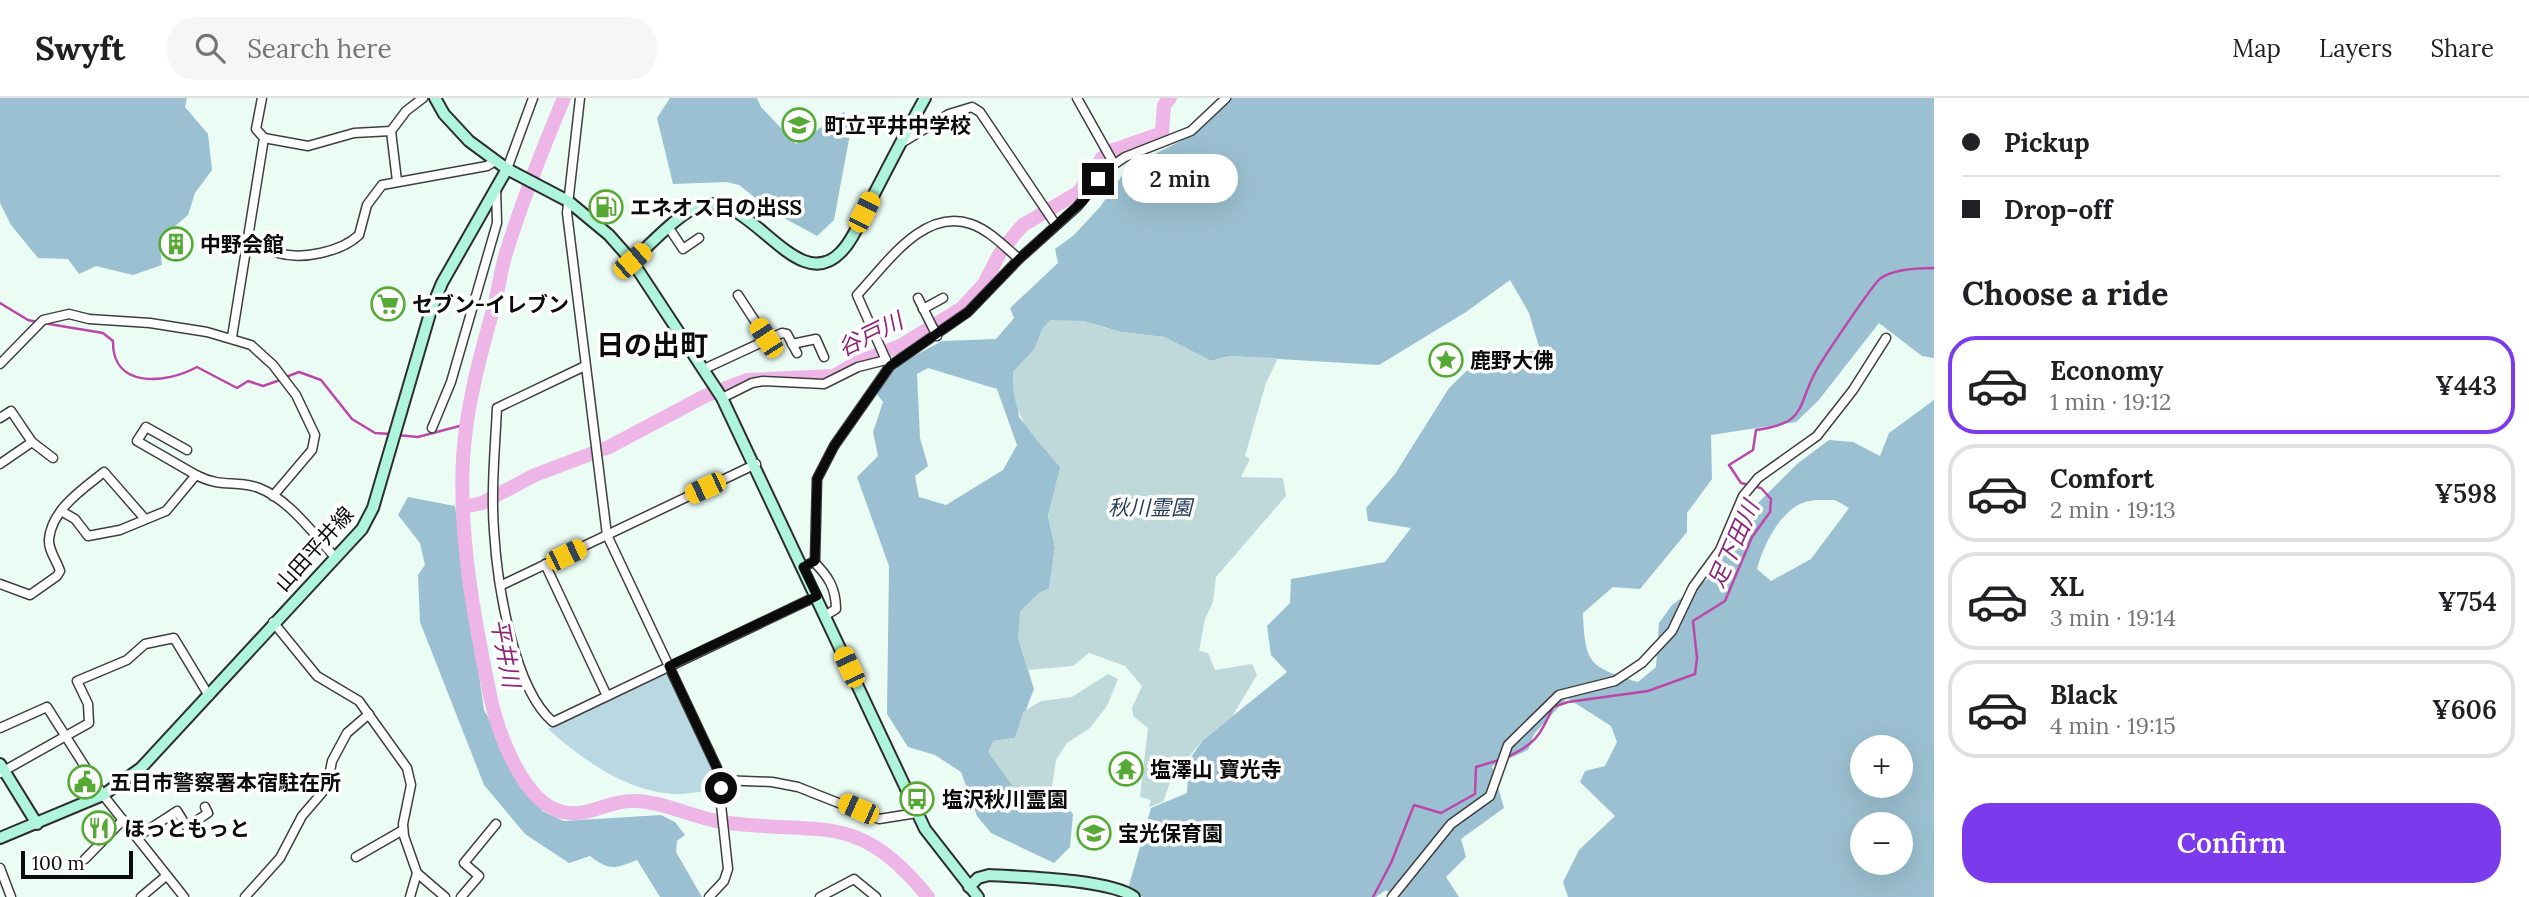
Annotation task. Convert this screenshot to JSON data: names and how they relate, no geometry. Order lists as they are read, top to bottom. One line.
{"streets":{"main road":["山田平井線"]},"districts":["日の出町"],"water":["谷戸川","足下田川","平井川"],"parks":["秋川霊園"],"places":{"school or university":["町立平井中学校","宝光保育園"],"fuel station":["エネオス日の出SS"],"building":["中野会館"],"supermarket":["セブン-イレブン"],"place":["鹿野大佛"],"temple":["塩澤山 寶光寺"],"public building":["五日市警察署本宿駐在所"],"bus stop":["塩沢秋川霊園"],"restaurant":["ほっともっと"]},"scale_bar":"100 m","page":{"header":"Swyft","search":"Search here","nav":["Map","Layers","Share"],"banner":["Pickup","Drop-off"],"bubble":"2 min","heading":"Choose a ride","list":[{"name":"Economy","note":"1 min · 19:12","value":"¥443"},{"name":"Comfort","note":"2 min · 19:13","value":"¥598"},{"name":"XL","note":"3 min · 19:14","value":"¥754"},{"name":"Black","note":"4 min · 19:15","value":"¥606"}],"map_buttons":["+","−"],"buttons":"Confirm","scale":"100 m"}}
